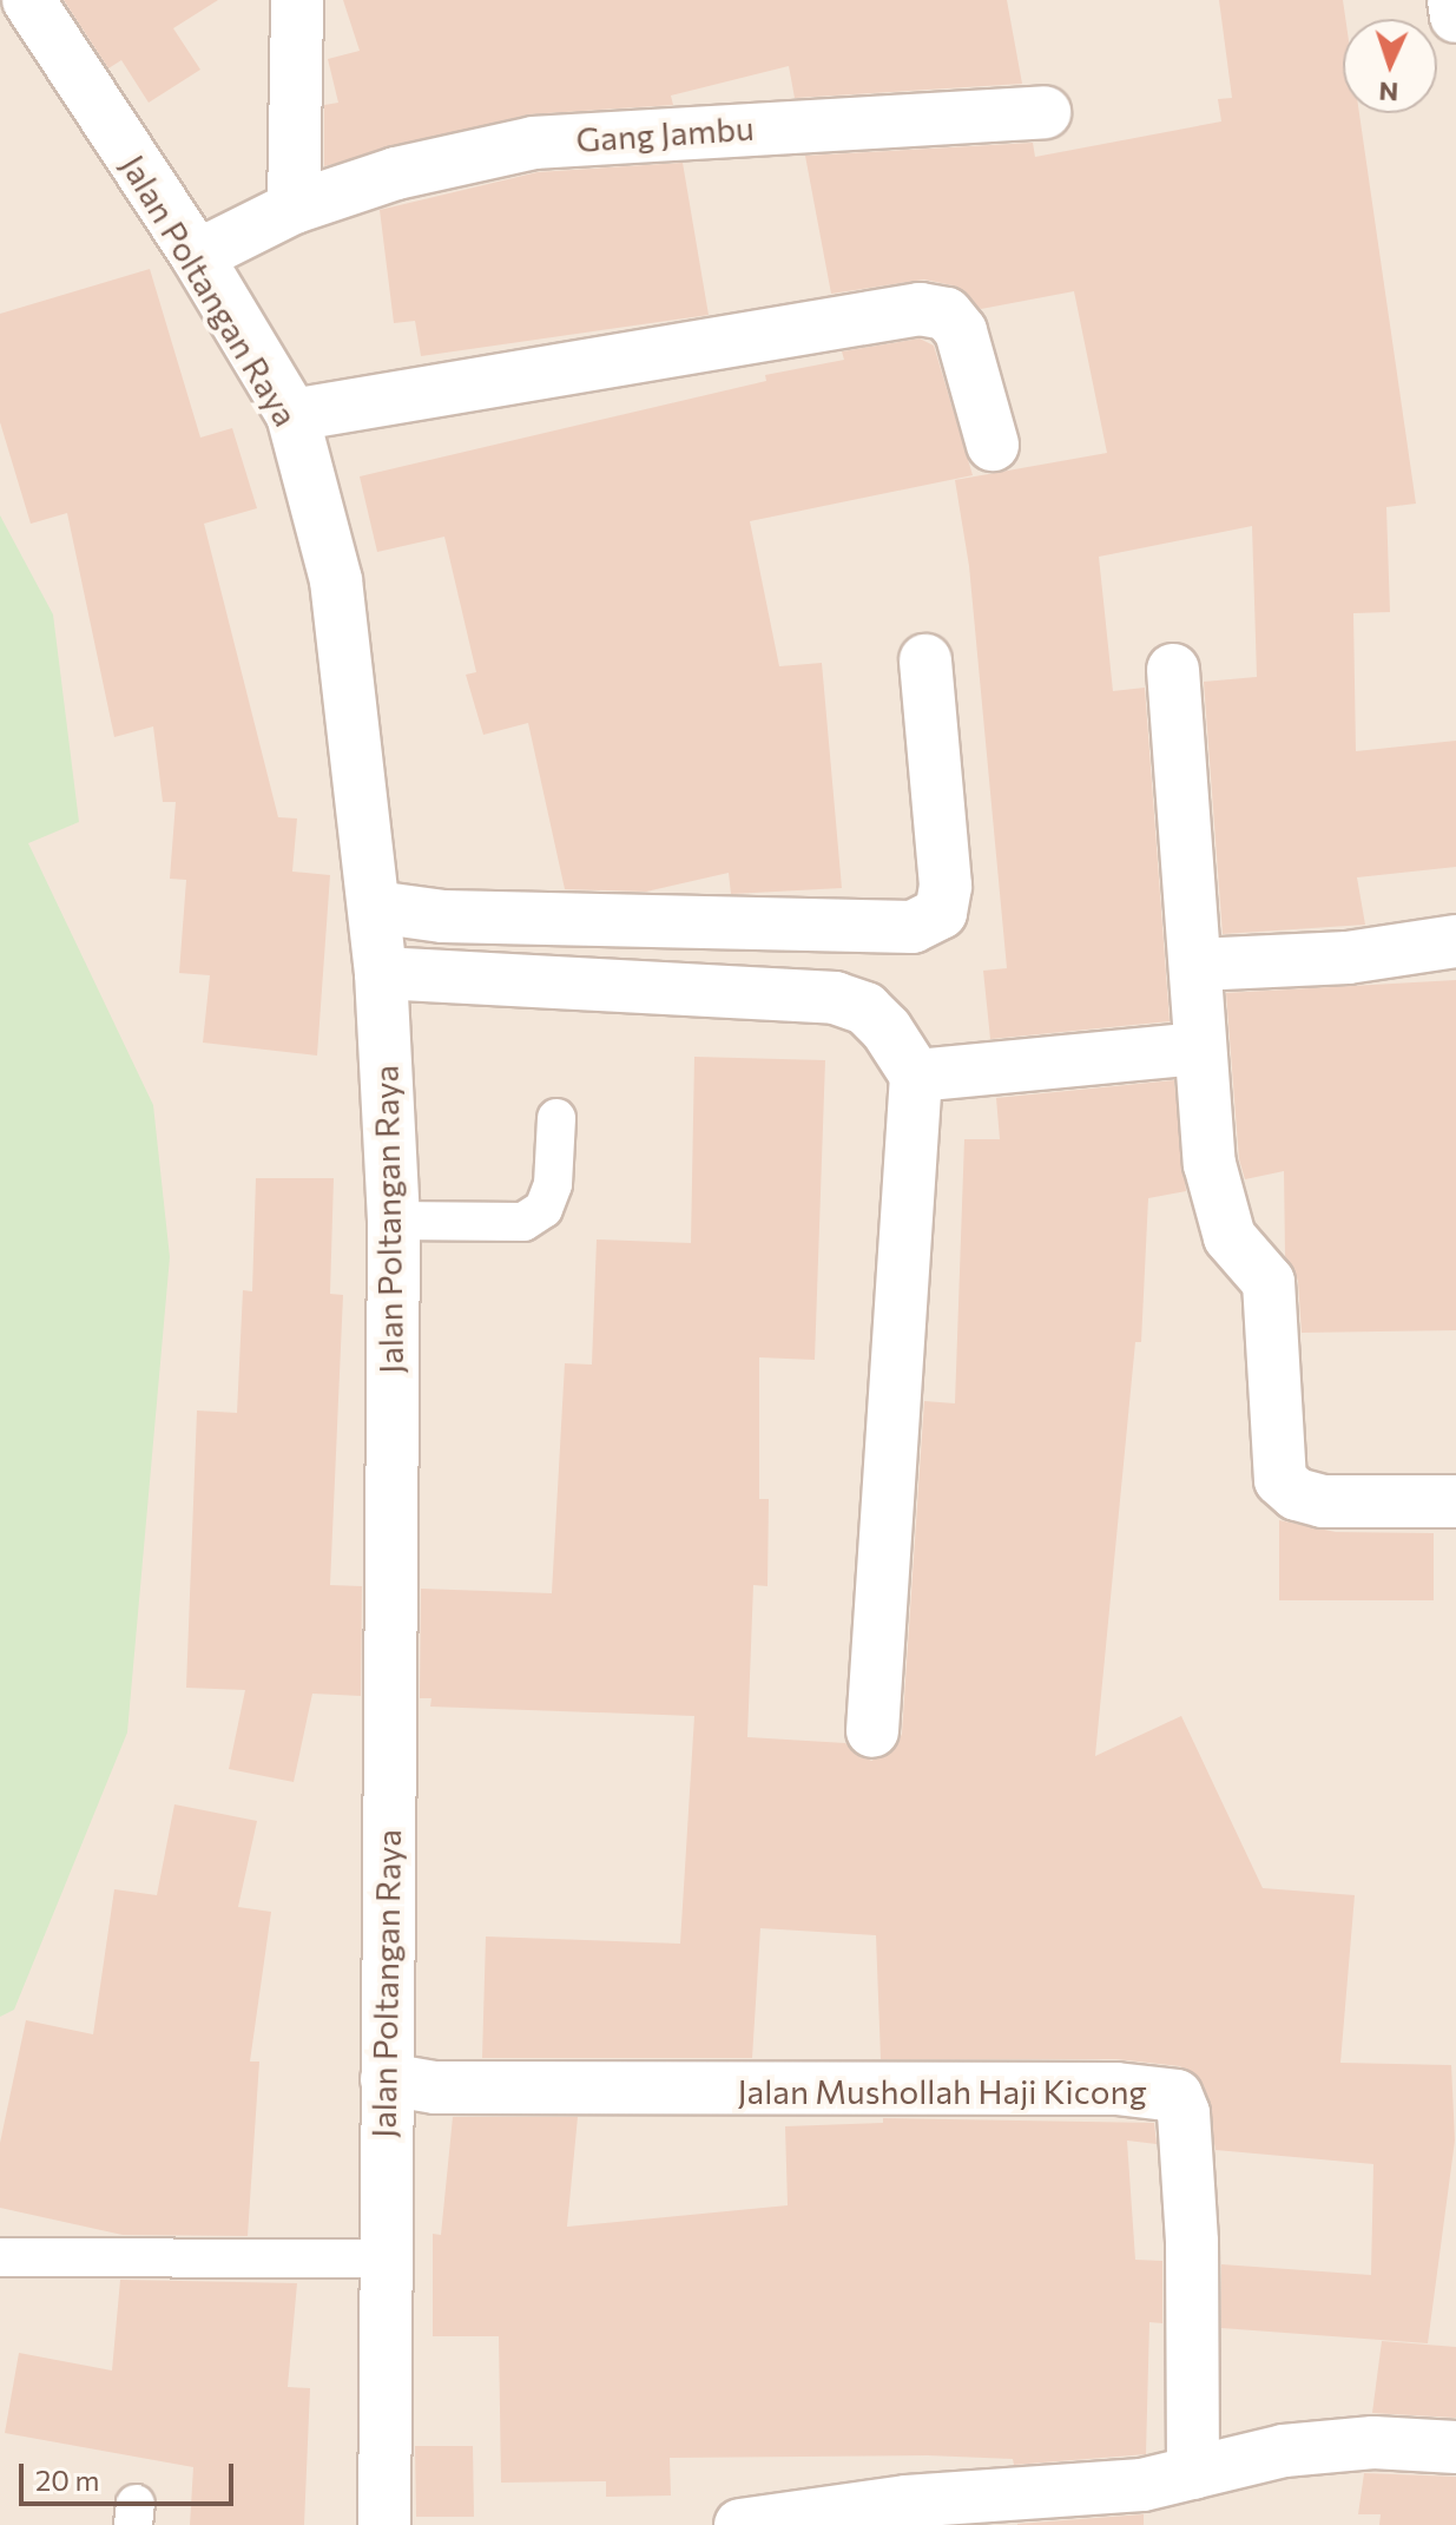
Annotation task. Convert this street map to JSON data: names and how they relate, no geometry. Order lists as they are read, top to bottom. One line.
{"streets":{"street":["Gang Jambu","Jalan Poltangan Raya","Jalan Mushollah Haji Kicong"]},"crossings":[["Gang Jambu","Jalan Poltangan Raya"],["Jalan Poltangan Raya","Jalan Mushollah Haji Kicong"]],"scale_bar":"20 m","north":"bottom"}
